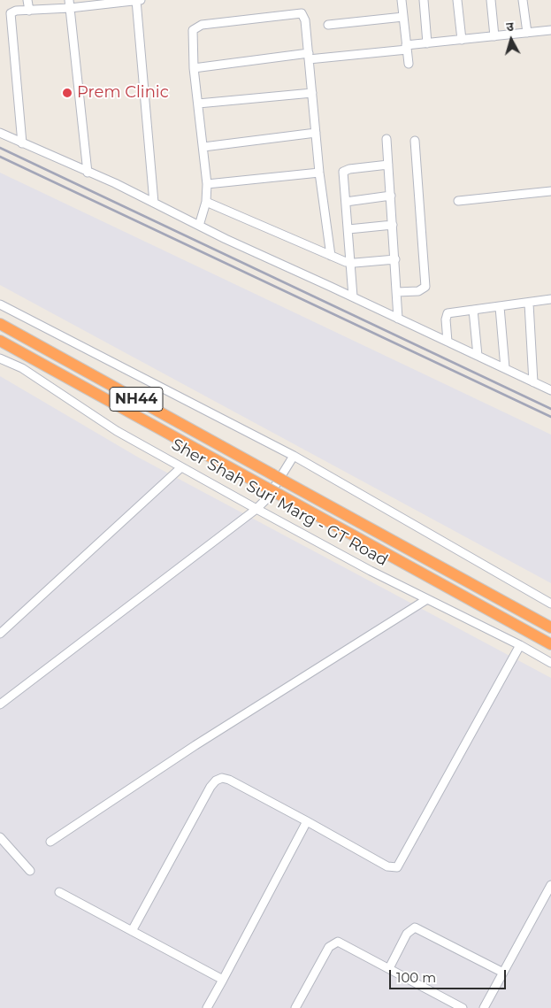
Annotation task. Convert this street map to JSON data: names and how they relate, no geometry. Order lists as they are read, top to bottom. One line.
{"streets":{"highway":["NH44","Sher Shah Suri Marg - GT Road"]},"places":["Prem Clinic"],"scale_bar":"100 m","north":"top"}
